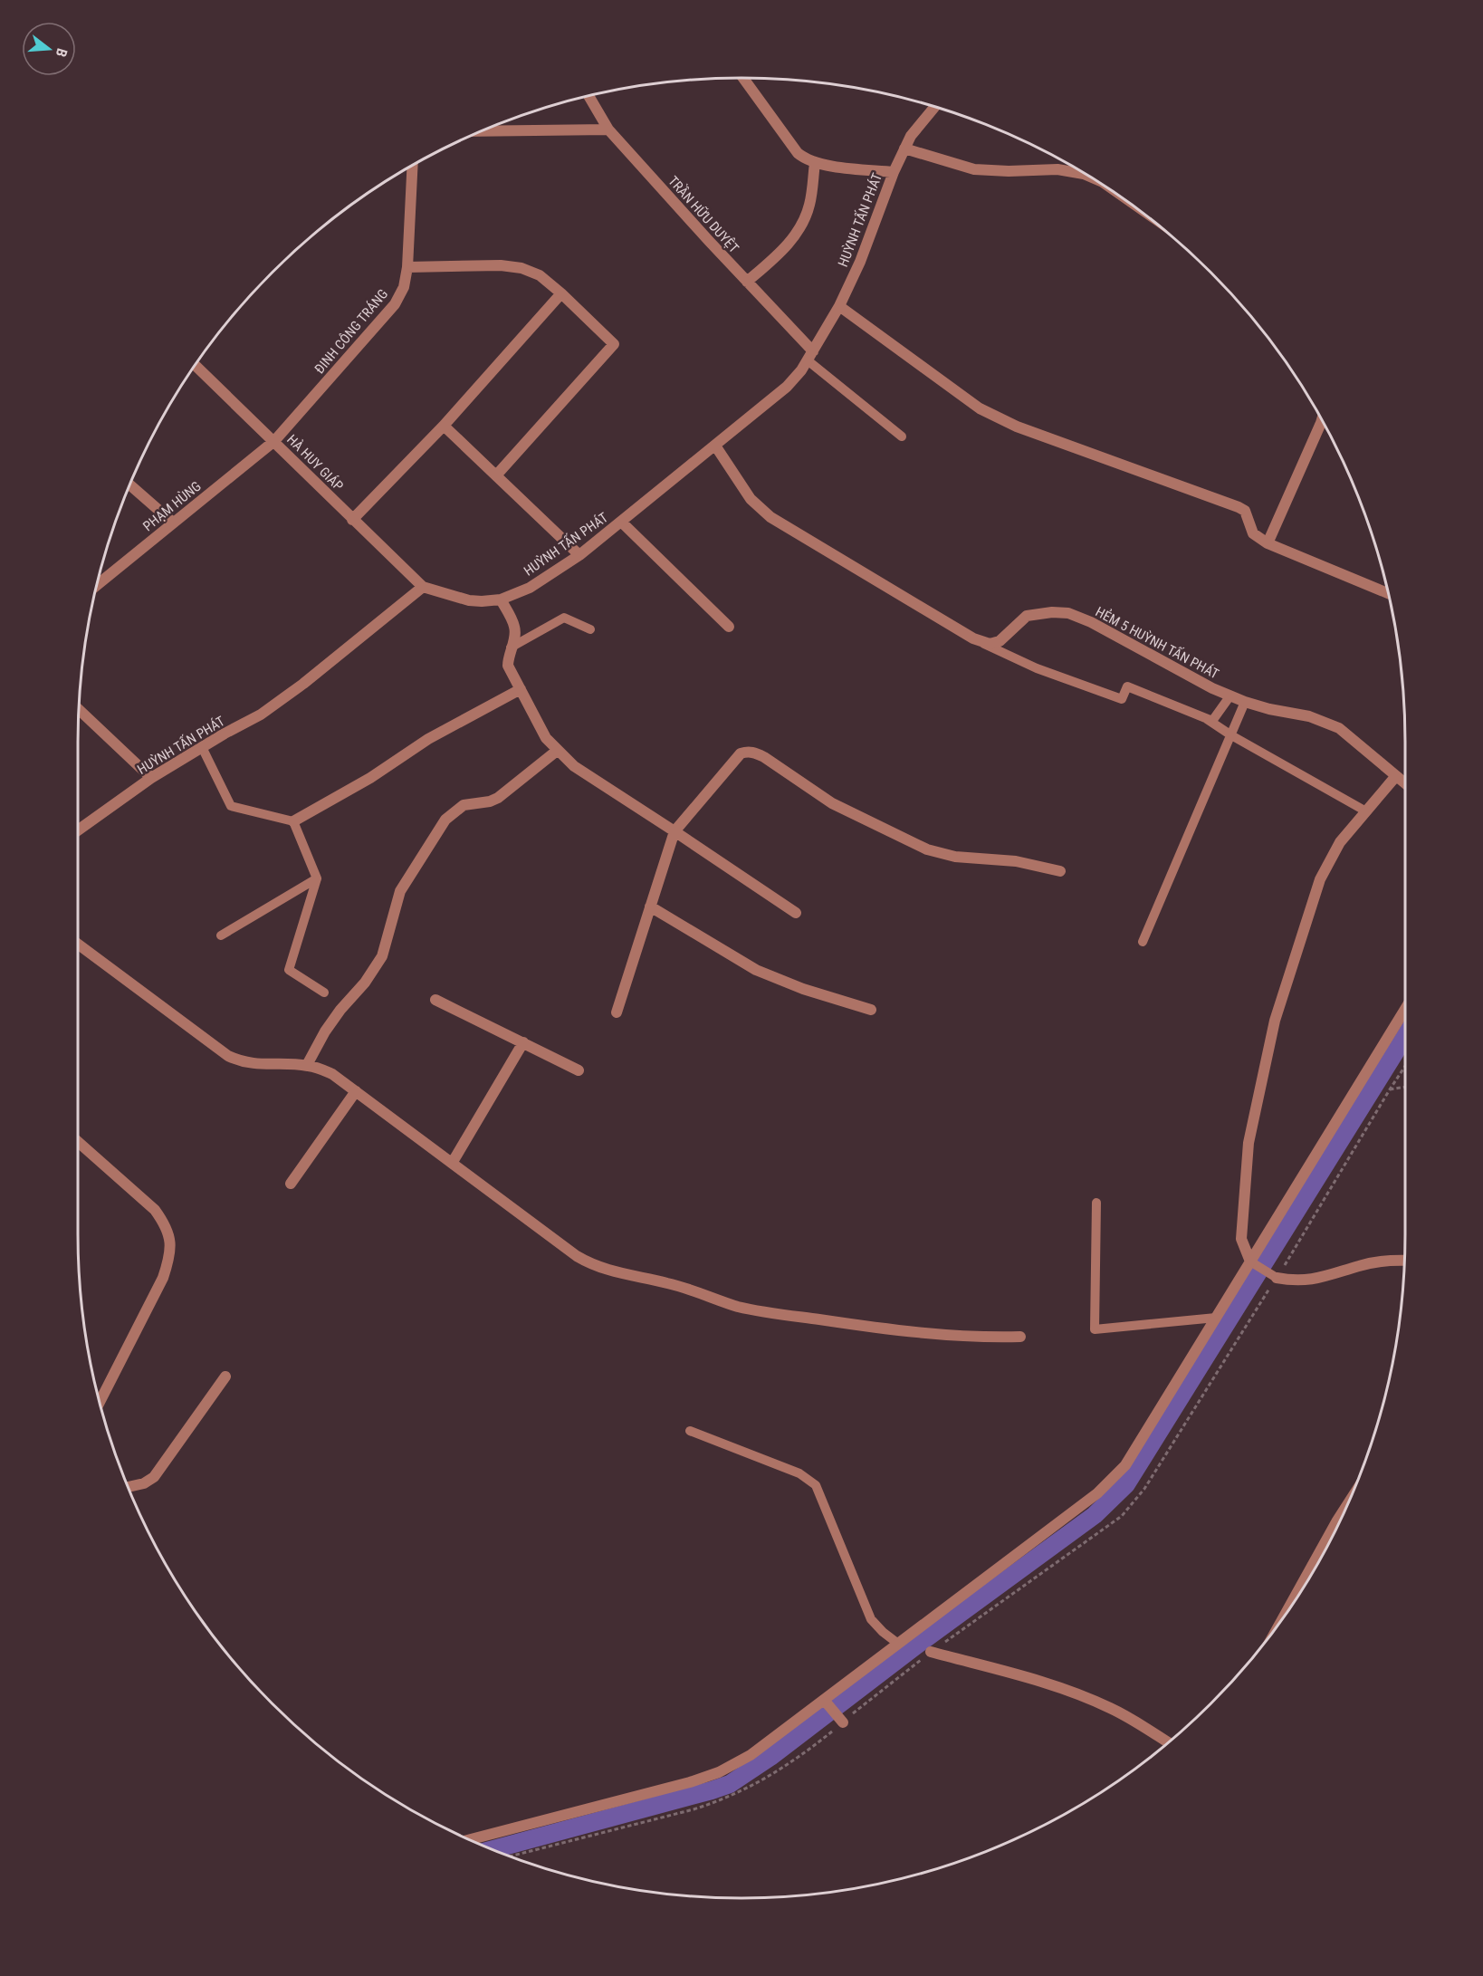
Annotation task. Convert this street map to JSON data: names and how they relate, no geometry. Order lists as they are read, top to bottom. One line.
{"streets":{"street":["TRẦN HỮU DUYỆT","HUỲNH TẤN PHÁT","ĐINH CÔNG TRÁNG","HÀ HUY GIÁP","PHẠM HÙNG","HẺM 5 HUỲNH TẤN PHÁT"]},"crossings":[["TRẦN HỮU DUYỆT","HUỲNH TẤN PHÁT"],["HUỲNH TẤN PHÁT","HÀ HUY GIÁP"],["ĐINH CÔNG TRÁNG","HÀ HUY GIÁP"],["ĐINH CÔNG TRÁNG","PHẠM HÙNG"],["HÀ HUY GIÁP","PHẠM HÙNG"]],"north":"right"}
